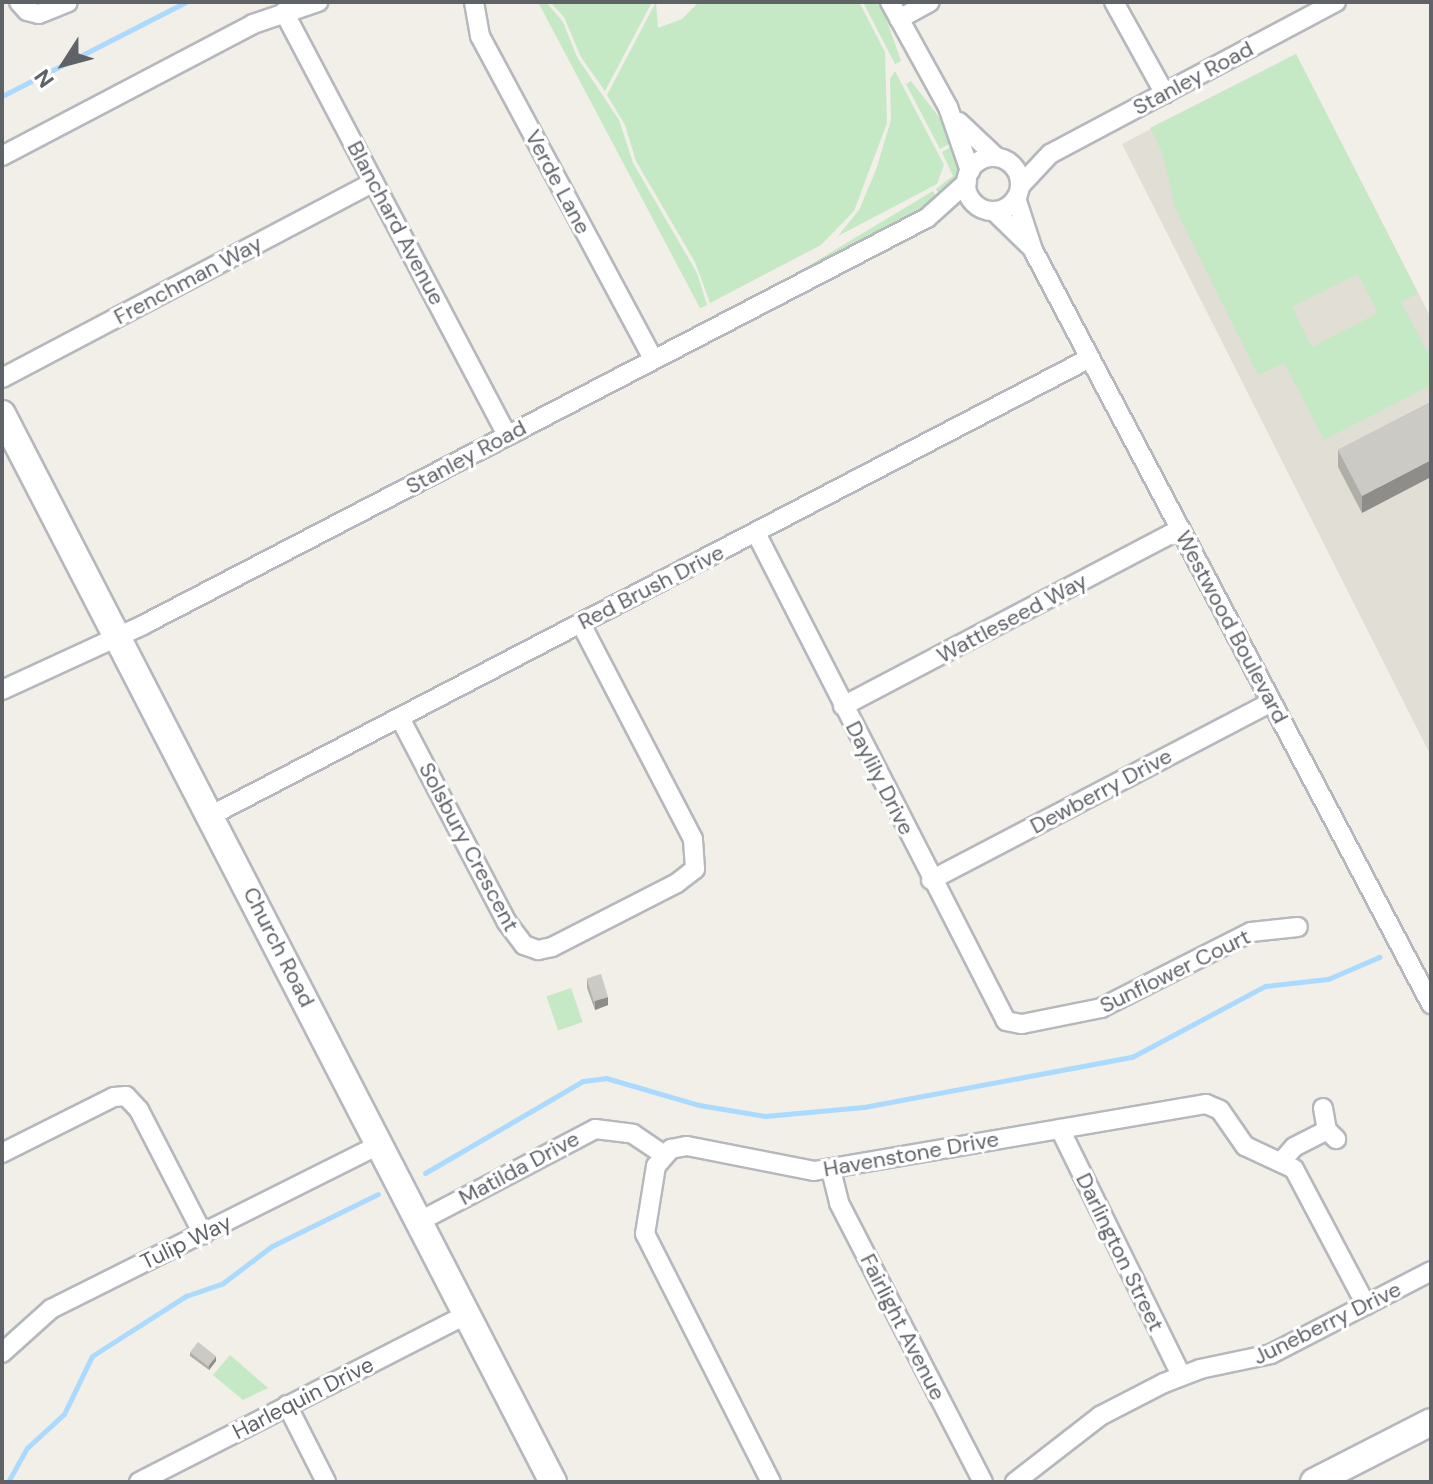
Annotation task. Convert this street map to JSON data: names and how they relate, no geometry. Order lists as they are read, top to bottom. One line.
{"streets":{"main road":["Church Road"],"street":["Stanley Road","Verde Lane","Blanchard Avenue","Frenchman Way","Red Brush Drive","Wattleseed Way","Westwood Boulevard","Daylily Drive","Dewberry Drive","Solsbury Crescent","Sunflower Court","Havenstone Drive","Matilda Drive","Tulip Way","Darlington Street","Juneberry Drive","Fairlight Avenue","Harlequin Drive"]},"crossings":[["Stanley Road","Verde Lane"],["Stanley Road","Blanchard Avenue"],["Stanley Road","Westwood Boulevard"],["Stanley Road","Church Road"],["Blanchard Avenue","Frenchman Way"],["Red Brush Drive","Westwood Boulevard"],["Red Brush Drive","Daylily Drive"],["Red Brush Drive","Solsbury Crescent"],["Red Brush Drive","Church Road"],["Wattleseed Way","Westwood Boulevard"],["Wattleseed Way","Daylily Drive"],["Westwood Boulevard","Dewberry Drive"],["Daylily Drive","Dewberry Drive"],["Daylily Drive","Sunflower Court"],["Church Road","Matilda Drive"],["Church Road","Tulip Way"],["Church Road","Harlequin Drive"],["Havenstone Drive","Matilda Drive"],["Havenstone Drive","Darlington Street"],["Havenstone Drive","Juneberry Drive"],["Havenstone Drive","Fairlight Avenue"],["Darlington Street","Juneberry Drive"]],"north":"bottom left"}
